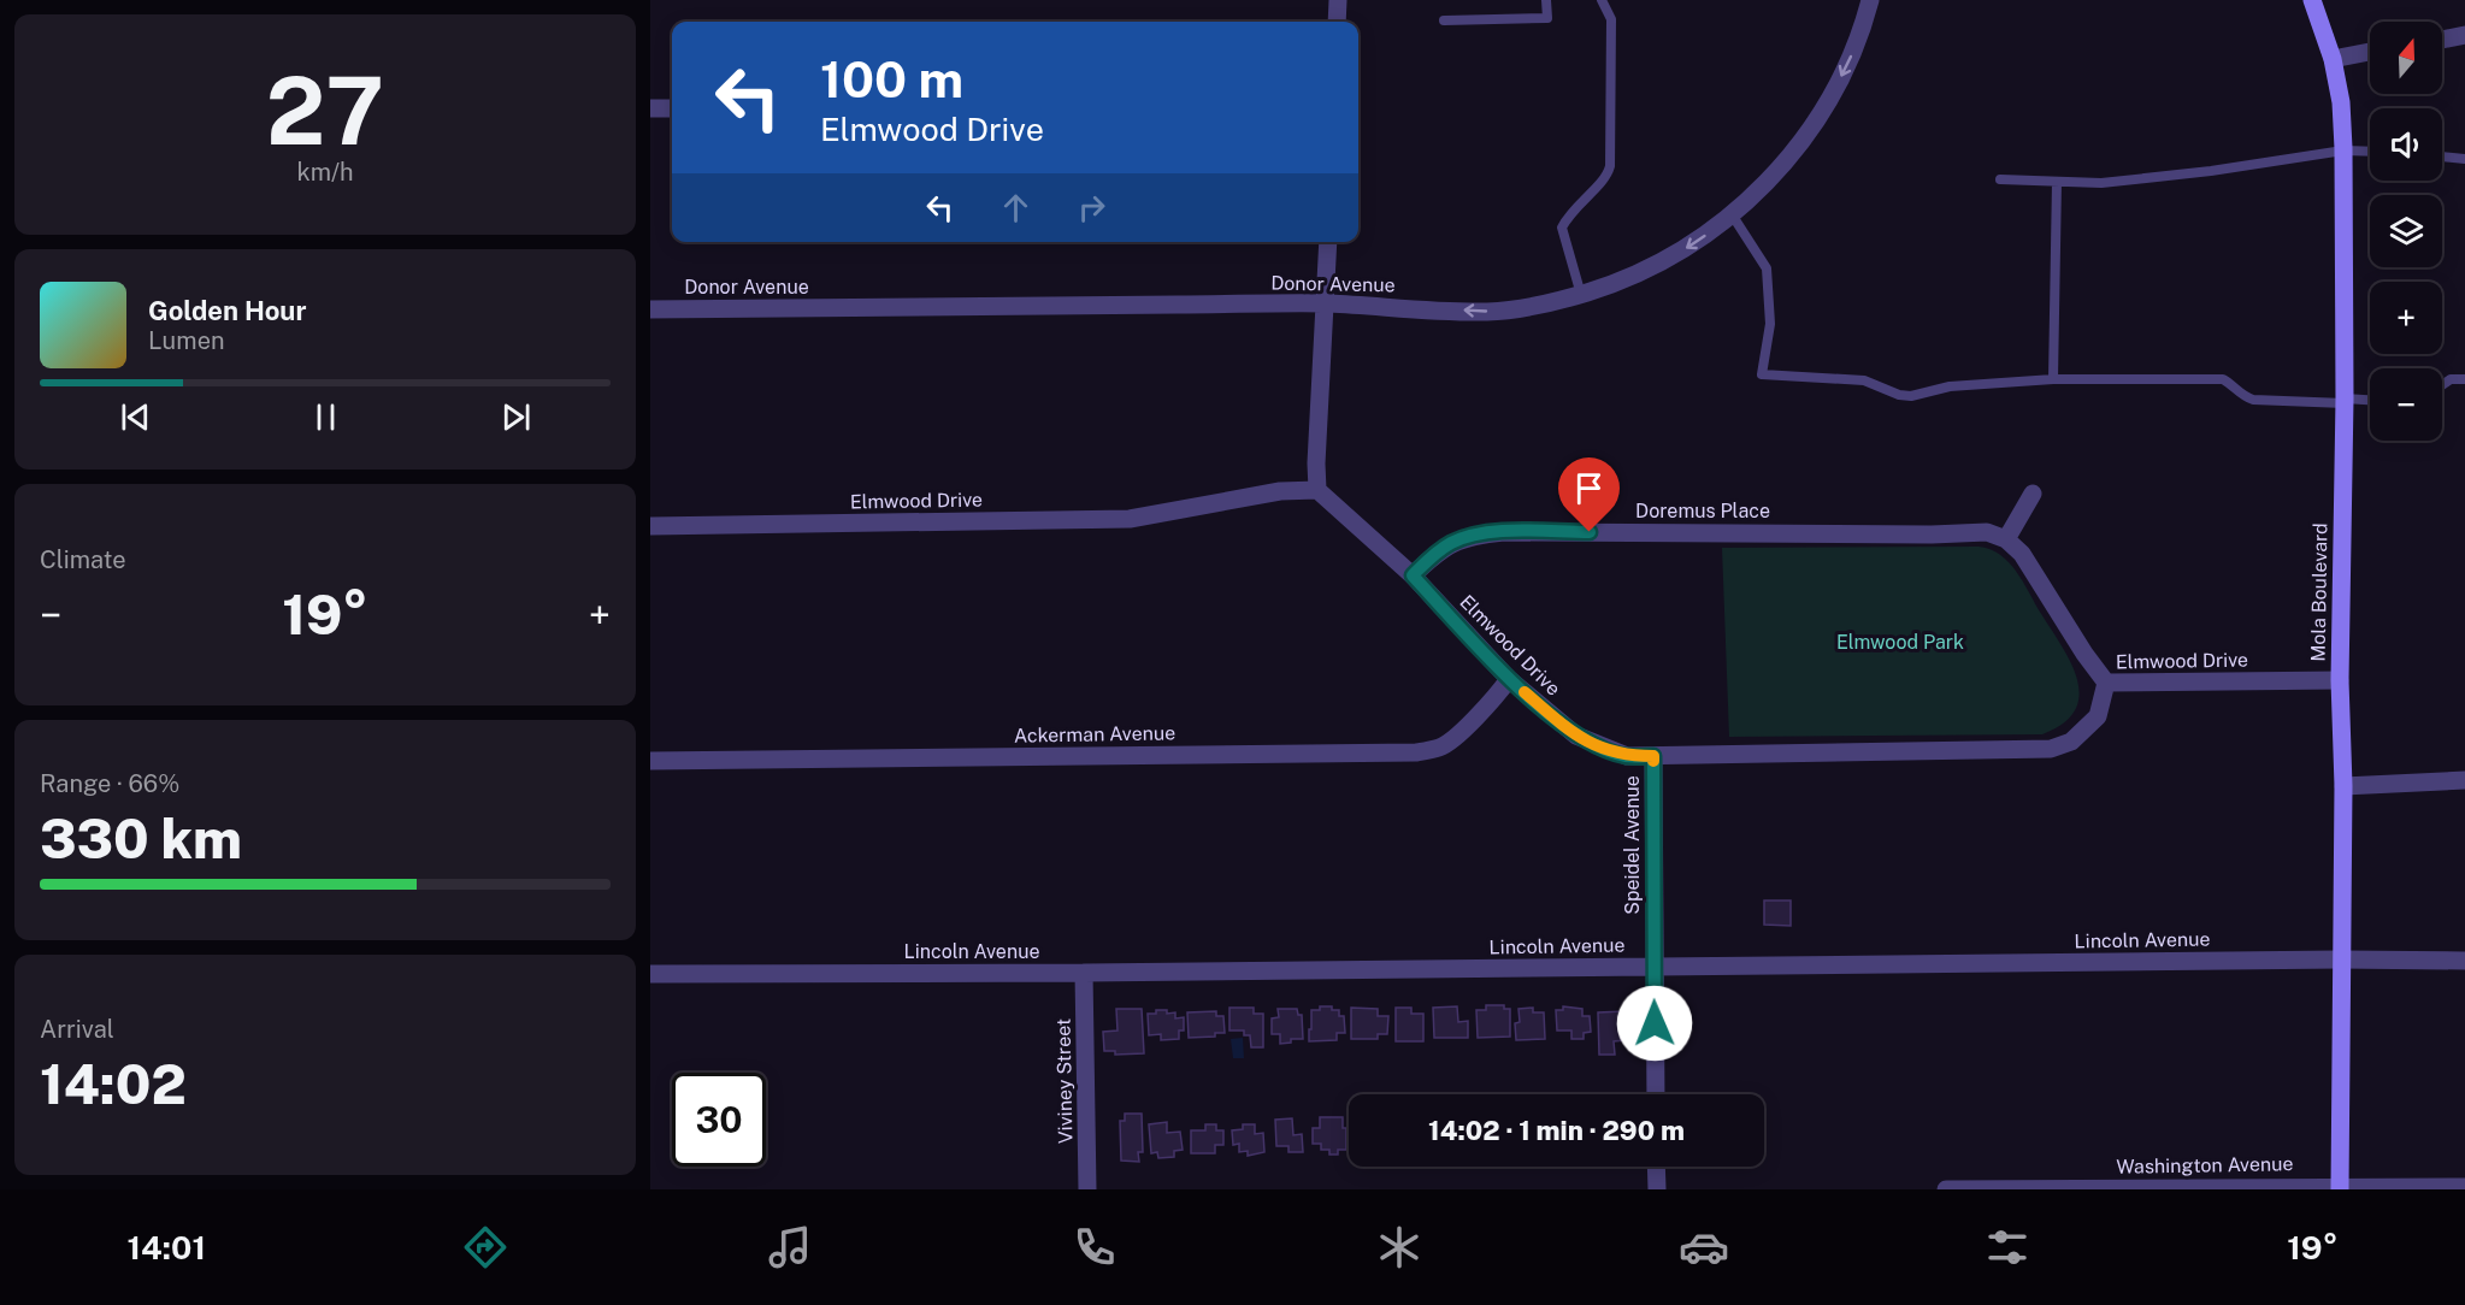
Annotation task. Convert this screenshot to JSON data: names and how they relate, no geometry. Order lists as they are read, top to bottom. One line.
{"streets":{"street":["Donor Avenue","Elmwood Drive","Doremus Place","Mola Boulevard","Ackerman Avenue","Speidel Avenue","Lincoln Avenue","Viviney Street","Washington Avenue"]},"crossings":[["Elmwood Drive","Doremus Place"],["Elmwood Drive","Mola Boulevard"],["Elmwood Drive","Ackerman Avenue"],["Elmwood Drive","Speidel Avenue"],["Mola Boulevard","Lincoln Avenue"],["Mola Boulevard","Washington Avenue"],["Speidel Avenue","Lincoln Avenue"],["Lincoln Avenue","Viviney Street"]],"one_way":["Donor Avenue"],"parks":["Elmwood Park"],"north":"top","page":{"tile":[["27","km/h"],"Climate",["Range · 66%","330 km"],["Arrival","14:02"]],"map_buttons":["+","−"],"turn":["100 m","Elmwood Drive"],"song":["Golden Hour","Lumen"],"heat":["−","19°","+"],"limit":"30","trip":"14:02 · 1 min · 290 m","tabs":["14:01","19°"]}}
